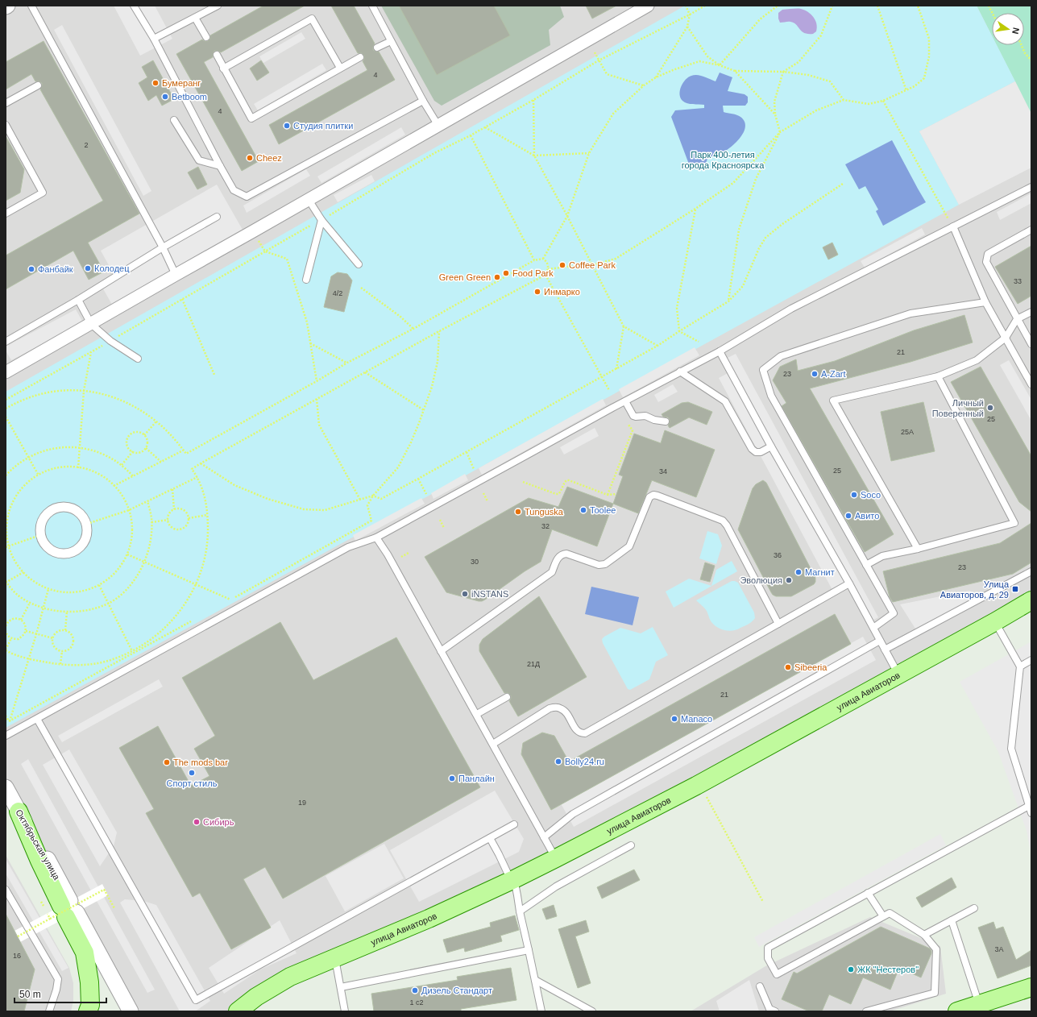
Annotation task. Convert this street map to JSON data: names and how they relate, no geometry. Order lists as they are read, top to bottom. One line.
{"streets":{"main road":["улица Авиаторов"],"street":["Октябрьская улица"]},"parks":["Парк 400-летия города Красноярска"],"places":{"other":["Бумеранг","Betboom","Студия плитки","Cheez","Coffee Park","Колодец","Фанбайк","Food Park","Green Green","Инмарко","A-Zart","Личный Поверенный","Soco","Toolee","Tunguska","Авито","Магнит","Эволюция","iNSTANS","Sibeeria","Manaco","Bolly24.ru","The mods bar","Спорт стиль","Панлайн","Сибирь","ЖК \"Нестеров\"","Дизель Стандарт"],"transit":["Улица Авиаторов, д. 29"]},"house_numbers":["4","4","2","33","4/2","21","23","25","25А","25","34","32","36","30","23","21Д","21","19","3А","16","1 с2"],"scale_bar":"50 m","north":"right"}
